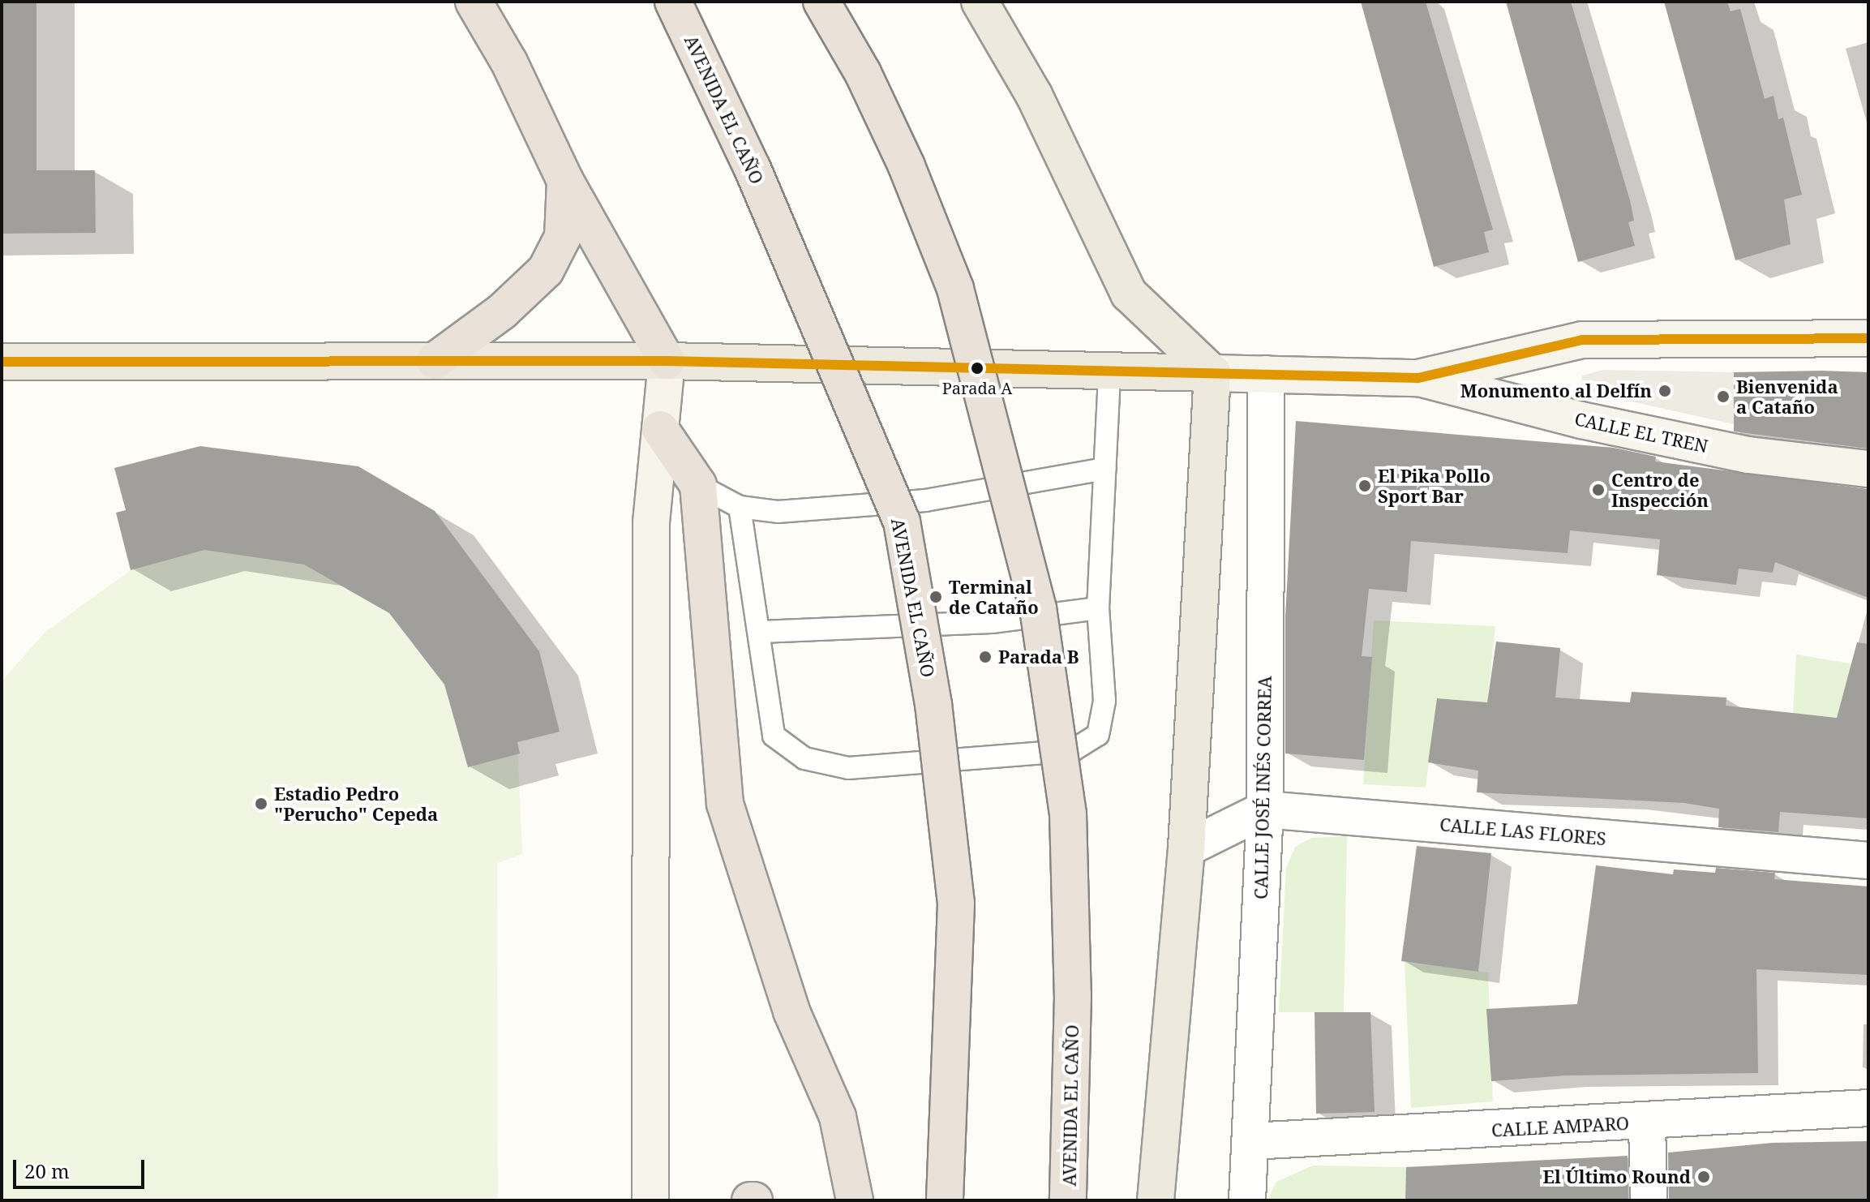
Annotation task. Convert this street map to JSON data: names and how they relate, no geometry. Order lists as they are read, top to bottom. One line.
{"streets":{"highway":["AVENIDA EL CAÑO"],"main road":["CALLE EL TREN"],"street":["CALLE JOSÉ INÉS CORREA","CALLE LAS FLORES","CALLE AMPARO"]},"crossings":[["CALLE JOSÉ INÉS CORREA","CALLE LAS FLORES"],["CALLE JOSÉ INÉS CORREA","CALLE AMPARO"]],"places":["Parada A","Monumento al Delfín","Bienvenida a Cataño","El Pika Pollo Sport Bar","Centro de Inspección","Terminal de Cataño","Parada B","Estadio Pedro \"Perucho\" Cepeda","El Último Round"],"scale_bar":"20 m"}
